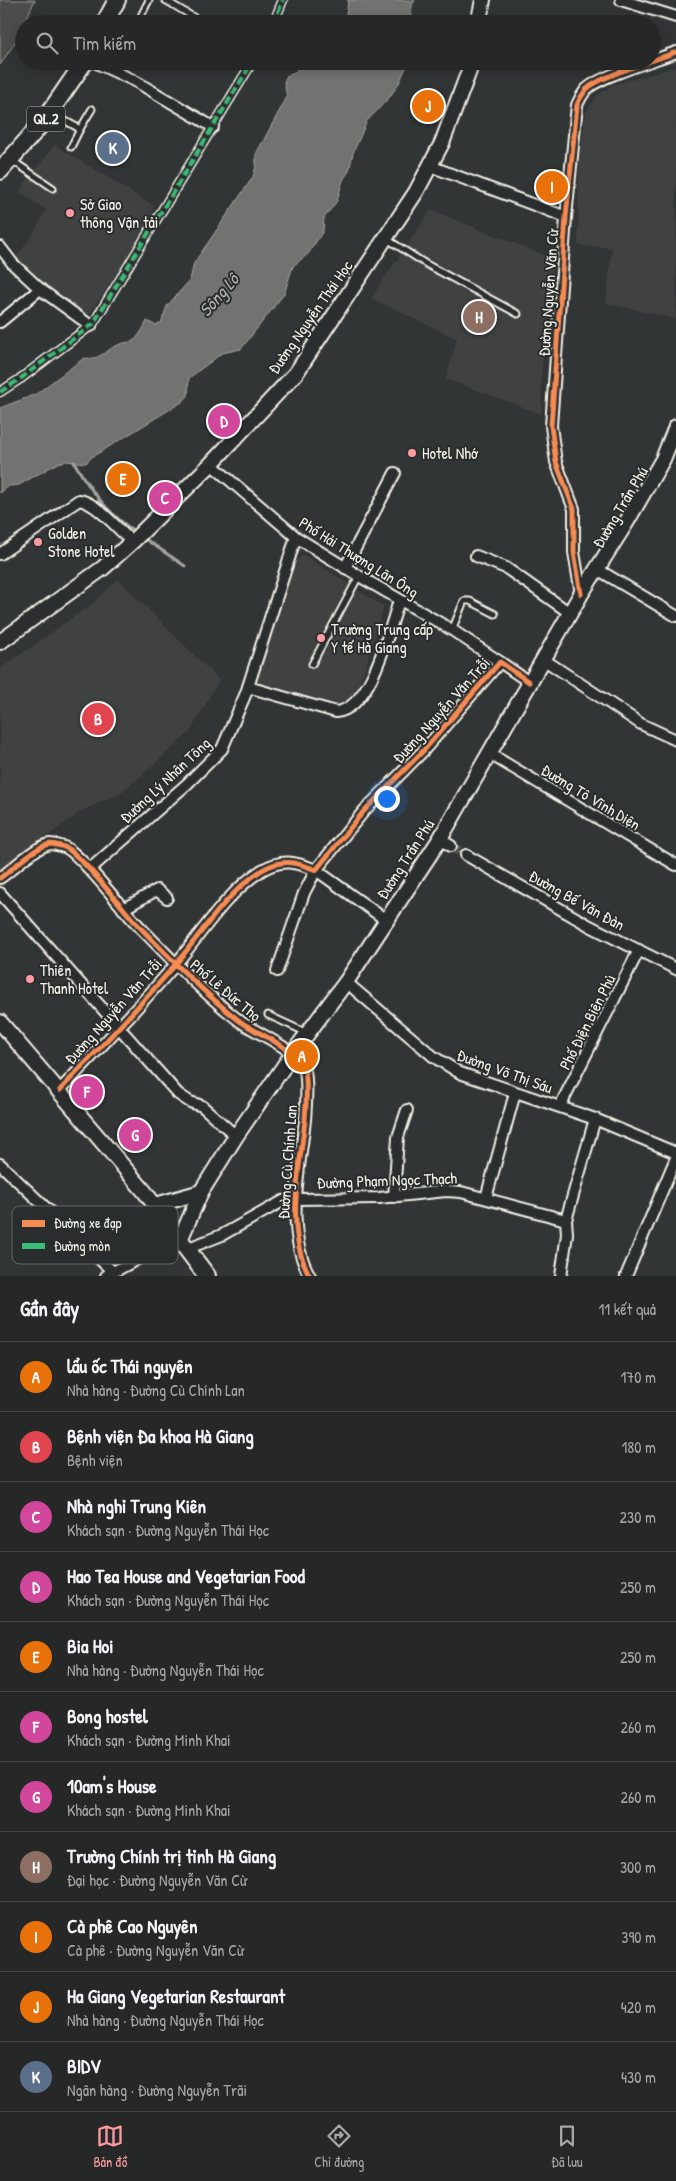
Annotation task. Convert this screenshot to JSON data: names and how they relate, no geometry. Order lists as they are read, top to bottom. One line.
{"streets":{"main road":["QL.2","Đường Nguyễn Thái Học","Đường Trần Phú"],"street":["Đường Nguyễn Văn Cừ","Phố Hải Thượng Lãn Ông","Đường Nguyễn Văn Trỗi","Đường Lý Nhân Tông","Đường Tô Vĩnh Diện","Đường Bế Văn Đàn","Phố Lê Đức Thọ","Phố Điện Biên Phủ","Đường Võ Thị Sáu","Đường Cù Chính Lan","Đường Phạm Ngọc Thạch"]},"crossings":[["Đường Nguyễn Văn Cừ","Đường Trần Phú"],["Đường Nguyễn Thái Học","Phố Hải Thượng Lãn Ông"],["Đường Trần Phú","Đường Nguyễn Văn Trỗi"],["Đường Trần Phú","Đường Tô Vĩnh Diện"],["Đường Trần Phú","Phố Lê Đức Thọ"],["Đường Trần Phú","Đường Võ Thị Sáu"],["Đường Trần Phú","Đường Cù Chính Lan"],["Đường Trần Phú","Đường Phạm Ngọc Thạch"],["Phố Hải Thượng Lãn Ông","Đường Nguyễn Văn Trỗi"],["Phố Hải Thượng Lãn Ông","Đường Lý Nhân Tông"],["Đường Nguyễn Văn Trỗi","Phố Lê Đức Thọ"],["Đường Lý Nhân Tông","Phố Lê Đức Thọ"],["Đường Bế Văn Đàn","Phố Điện Biên Phủ"],["Phố Lê Đức Thọ","Đường Cù Chính Lan"],["Phố Điện Biên Phủ","Đường Võ Thị Sáu"],["Đường Cù Chính Lan","Đường Phạm Ngọc Thạch"]],"water":["Sông Lô"],"places":["Sở Giao thông Vận tải","Hotel Nhớ","Golden Stone Hotel","Trường Trung cấp Y tế Hà Giang","Thiên Thanh Hotel"],"legend":["Đường xe đạp","Đường mòn"],"page":{"search":"Tìm kiếm","pins":["J","K","I","H","D","E","C","B","A","F","G"],"heading":["Gần đây","11 kết quả"],"list":[{"mark":"A","name":"lẩu ốc Thái nguyên","note":"Nhà hàng · Đường Cù Chính Lan","value":"170 m"},{"mark":"B","name":"Bệnh viện Đa khoa Hà Giang","note":"Bệnh viện","value":"180 m"},{"mark":"C","name":"Nhà nghỉ Trung Kiên","note":"Khách sạn · Đường Nguyễn Thái Học","value":"230 m"},{"mark":"D","name":"Hao Tea House and Vegetarian Food","note":"Khách sạn · Đường Nguyễn Thái Học","value":"250 m"},{"mark":"E","name":"Bia Hoi","note":"Nhà hàng · Đường Nguyễn Thái Học","value":"250 m"},{"mark":"F","name":"Bong hostel","note":"Khách sạn · Đường Minh Khai","value":"260 m"},{"mark":"G","name":"10am's House","note":"Khách sạn · Đường Minh Khai","value":"260 m"},{"mark":"H","name":"Trường Chính trị tỉnh Hà Giang","note":"Đại học · Đường Nguyễn Văn Cừ","value":"300 m"},{"mark":"I","name":"Cà phê Cao Nguyên","note":"Cà phê · Đường Nguyễn Văn Cừ","value":"390 m"},{"mark":"J","name":"Ha Giang Vegetarian Restaurant","note":"Nhà hàng · Đường Nguyễn Thái Học","value":"420 m"},{"mark":"K","name":"BIDV","note":"Ngân hàng · Đường Nguyễn Trãi","value":"430 m"}],"nav":["Bản đồ","Chỉ đường","Đã lưu"]}}
